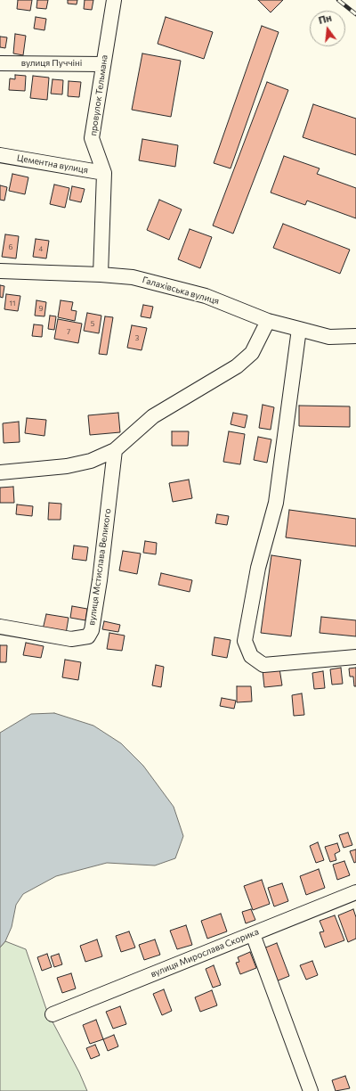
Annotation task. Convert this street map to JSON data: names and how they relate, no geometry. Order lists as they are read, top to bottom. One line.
{"streets":{"street":["вулиця Пуччіні","провулок Тельмана","Цементна вулиця","Галахівська вулиця","вулиця Мстислава Великого","вулиця Мирослава Скорика"]},"crossings":[["вулиця Пуччіні","провулок Тельмана"],["провулок Тельмана","Цементна вулиця"],["провулок Тельмана","Галахівська вулиця"]],"house_numbers":["6","4","11","9","5","7","3"],"north":"top"}
